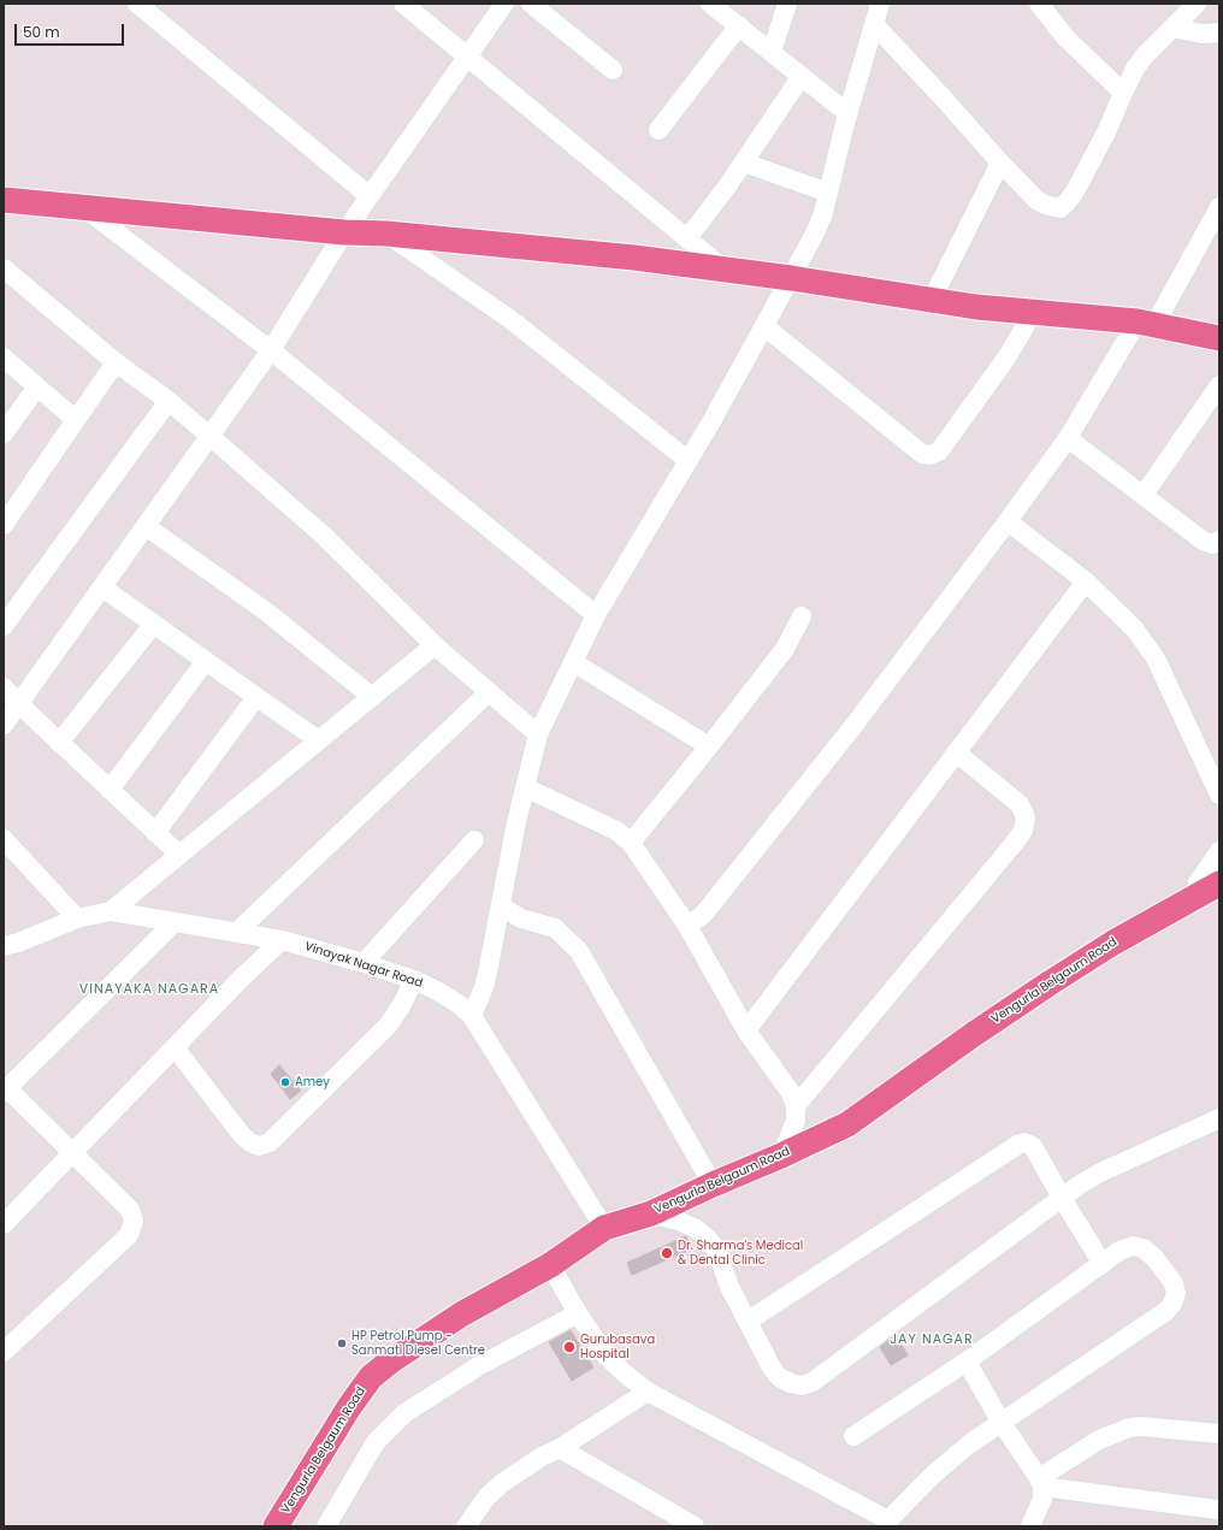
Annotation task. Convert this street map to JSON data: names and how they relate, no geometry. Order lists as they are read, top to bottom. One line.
{"streets":{"main road":["Vengurla Belgaum Road"],"street":["Vinayak Nagar Road"]},"crossings":[["Vinayak Nagar Road","Vengurla Belgaum Road"]],"districts":["VINAYAKA NAGARA","JAY NAGAR"],"places":["Amey","Dr. Sharma's Medical & Dental Clinic","HP Petrol Pump - Sanmati Diesel Centre","Gurubasava Hospital"],"scale_bar":"50 m"}
